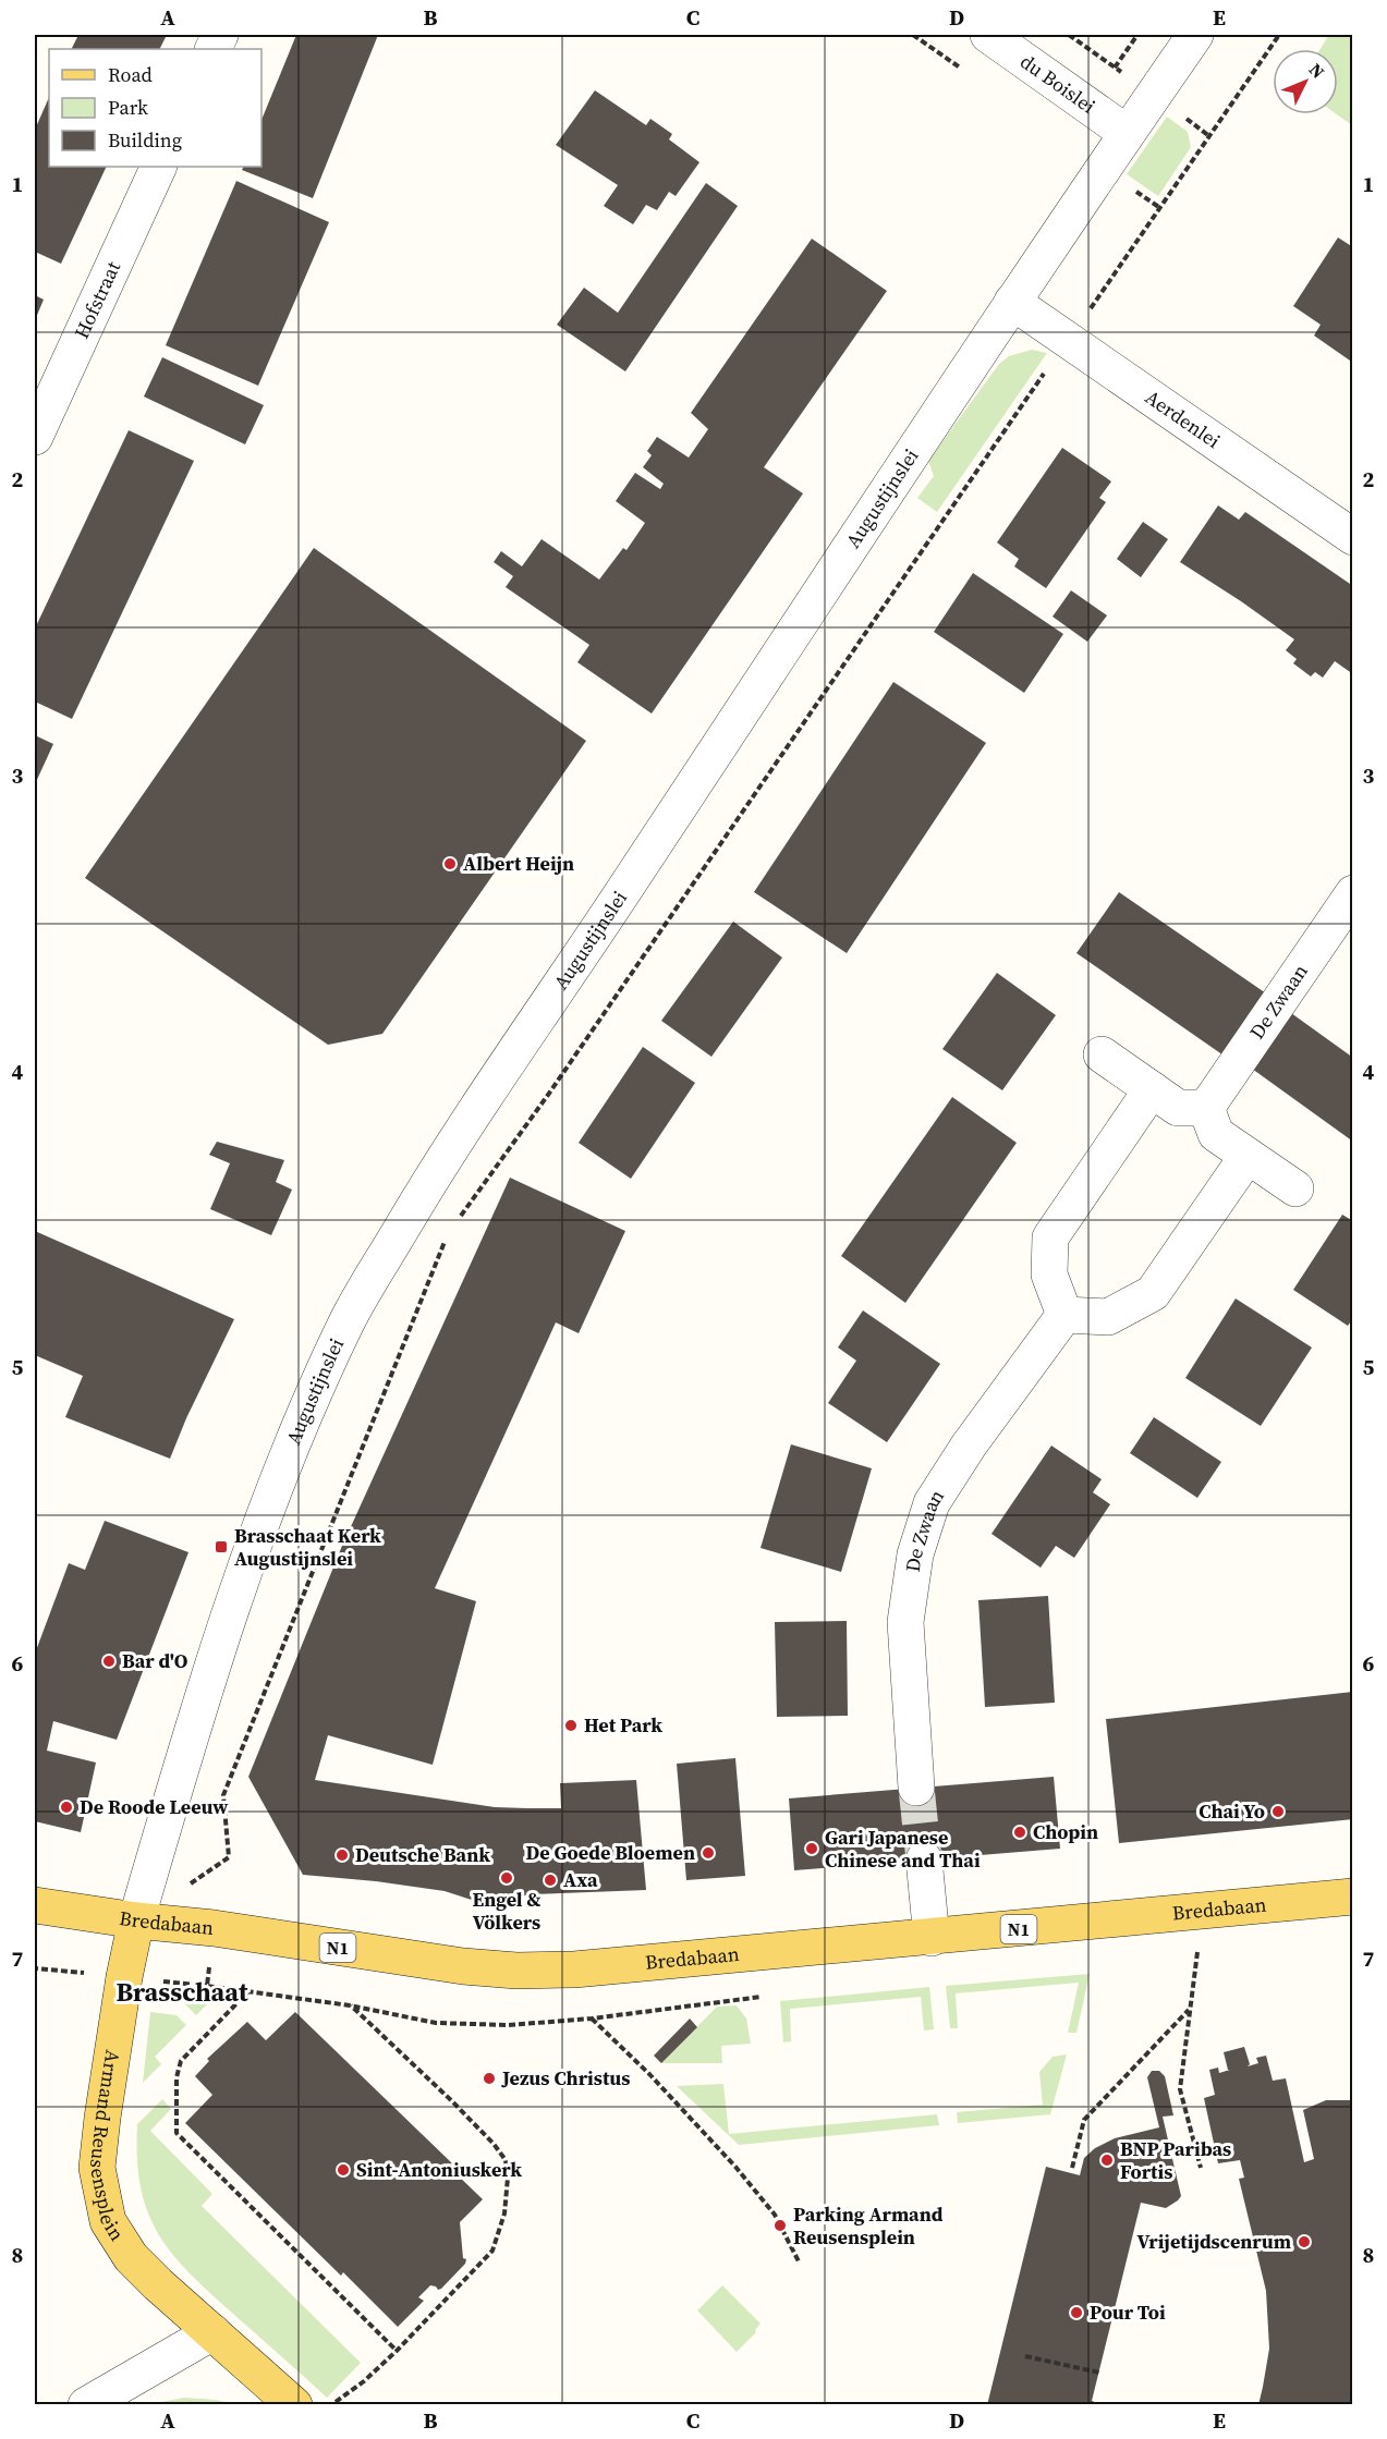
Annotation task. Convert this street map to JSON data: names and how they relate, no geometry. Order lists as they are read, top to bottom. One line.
{"streets":{"main road":["Bredabaan","N1","Armand Reusensplein"],"street":["du Boislei","Hofstraat","Aerdenlei","Augustijnslei","De Zwaan"]},"crossings":[["du Boislei","Augustijnslei"],["Aerdenlei","Augustijnslei"],["Augustijnslei","Bredabaan"],["Augustijnslei","Armand Reusensplein"],["Bredabaan","Armand Reusensplein"]],"districts":["Brasschaat"],"places":{"other":["Albert Heijn","Bar d'O","Het Park","De Roode Leeuw","Chai Yo","Chopin","Gari Japanese Chinese and Thai","De Goede Bloemen","Deutsche Bank","Engel & Völkers","Axa","Jezus Christus","BNP Paribas Fortis","Sint-Antoniuskerk","Parking Armand Reusensplein","Vrijetijdscenrum","Pour Toi"],"transit":["Brasschaat Kerk Augustijnslei"]},"legend":["Road","Park","Building"],"north":"top right","grid":{"columns":["A","B","C","D","E"],"rows":["1","2","3","4","5","6","7","8"]}}
